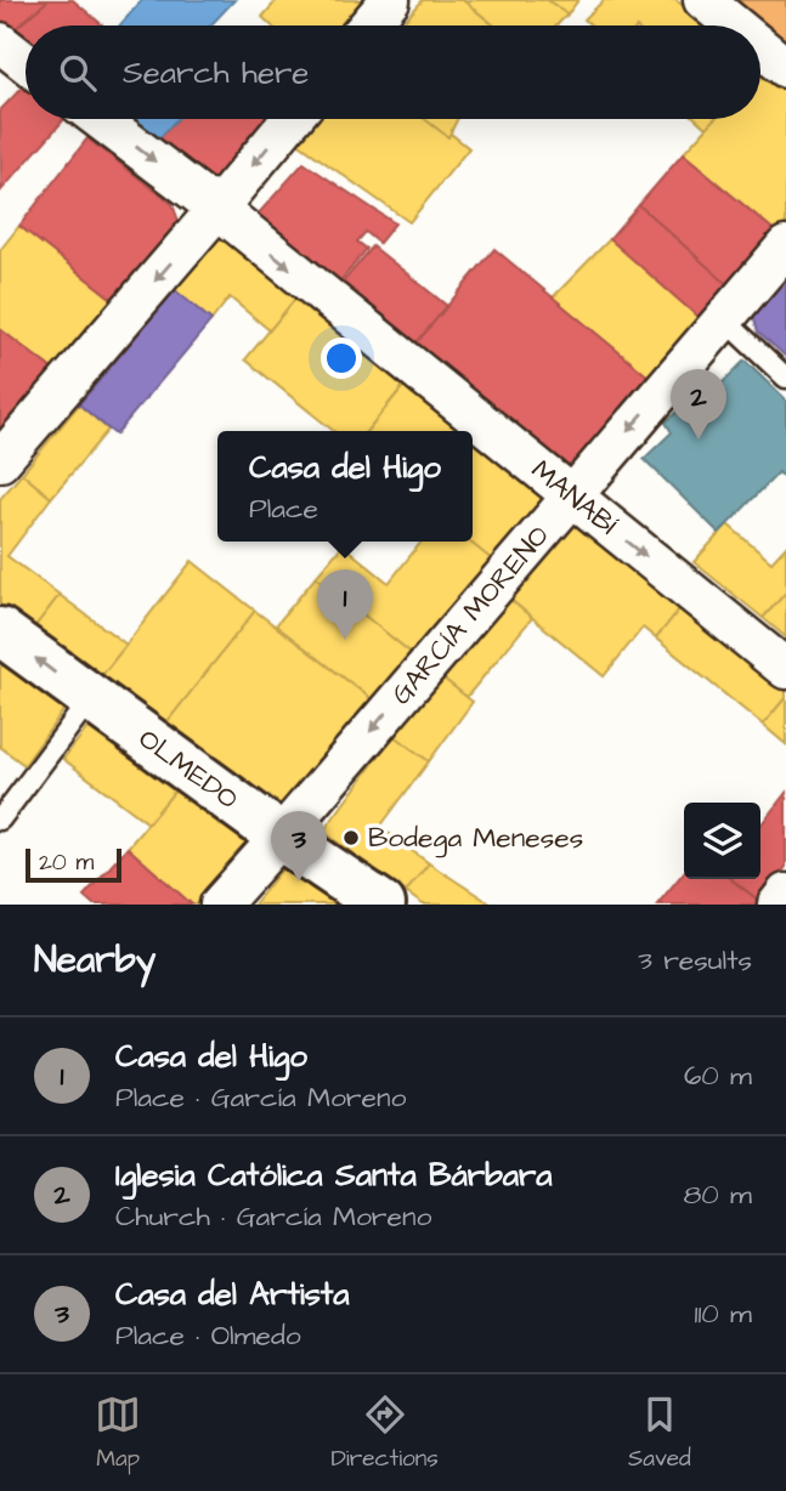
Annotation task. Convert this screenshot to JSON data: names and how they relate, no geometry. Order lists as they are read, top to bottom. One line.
{"streets":{"street":["MANABÍ","GARCÍA MORENO","OLMEDO"]},"crossings":[["MANABÍ","GARCÍA MORENO"],["GARCÍA MORENO","OLMEDO"]],"one_way":["MANABÍ","GARCÍA MORENO"],"places":["Bodega Meneses"],"scale_bar":"20 m","page":{"search":"Search here","pins":["2","1","3"],"popup":["Casa del Higo","Place"],"scale":"20 m","heading":["Nearby","3 results"],"list":[{"mark":"1","name":"Casa del Higo","note":"Place · García Moreno","value":"60 m"},{"mark":"2","name":"Iglesia Católica Santa Bárbara","note":"Church · García Moreno","value":"80 m"},{"mark":"3","name":"Casa del Artista","note":"Place · Olmedo","value":"110 m"}],"nav":["Map","Directions","Saved"]}}
